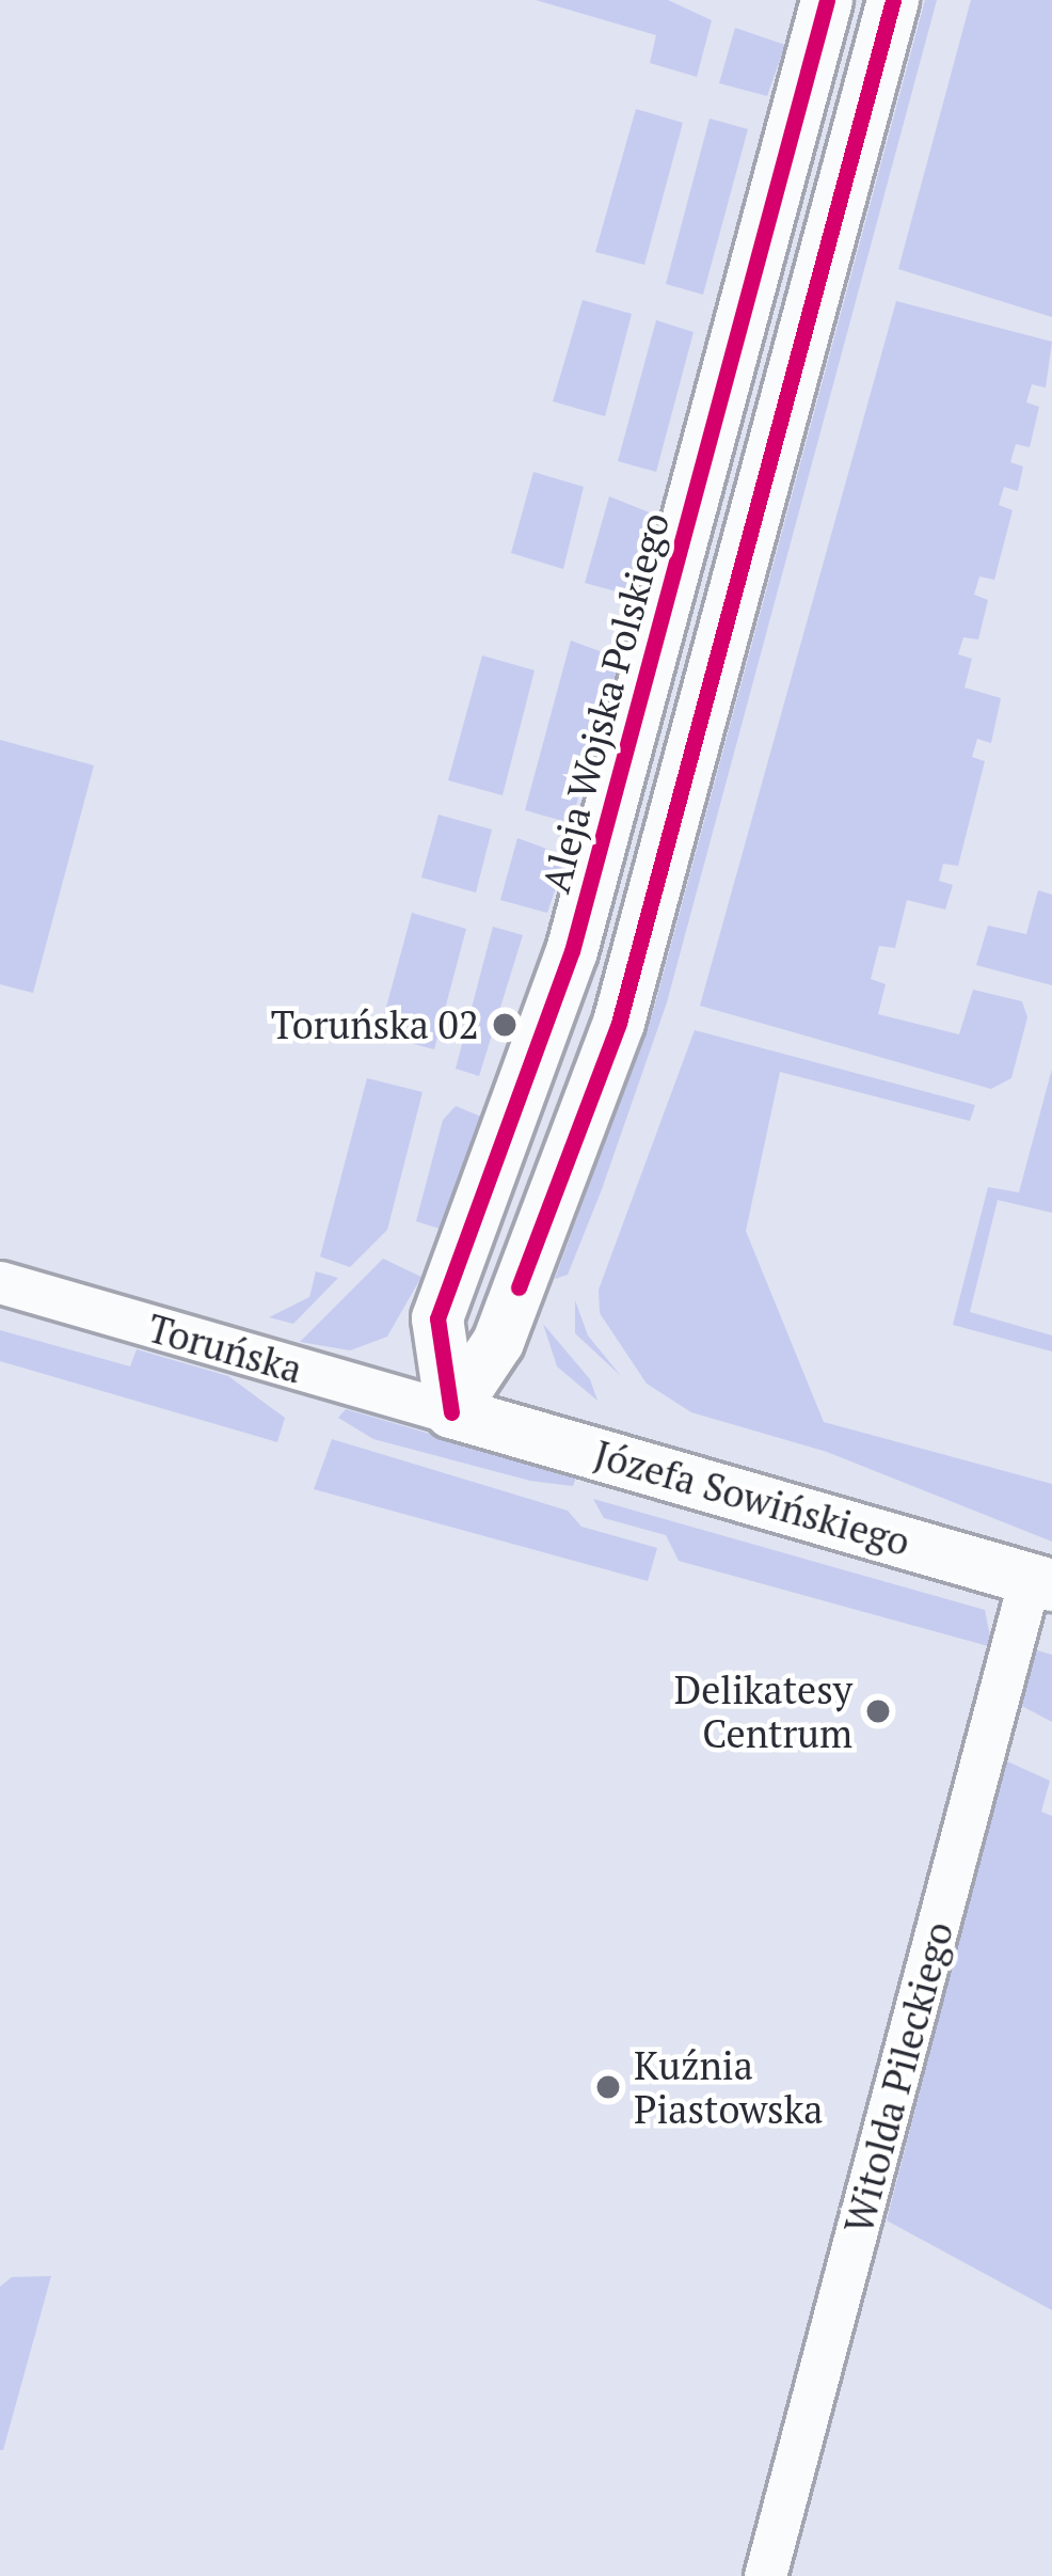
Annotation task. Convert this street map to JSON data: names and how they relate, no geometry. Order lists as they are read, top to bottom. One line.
{"streets":{"street":["Aleja Wojska Polskiego","Toruńska","Józefa Sowińskiego","Witolda Pileckiego"]},"crossings":[["Aleja Wojska Polskiego","Toruńska"],["Aleja Wojska Polskiego","Józefa Sowińskiego"],["Toruńska","Józefa Sowińskiego"],["Józefa Sowińskiego","Witolda Pileckiego"]],"places":["Toruńska 02","Delikatesy Centrum","Kuźnia Piastowska"]}
